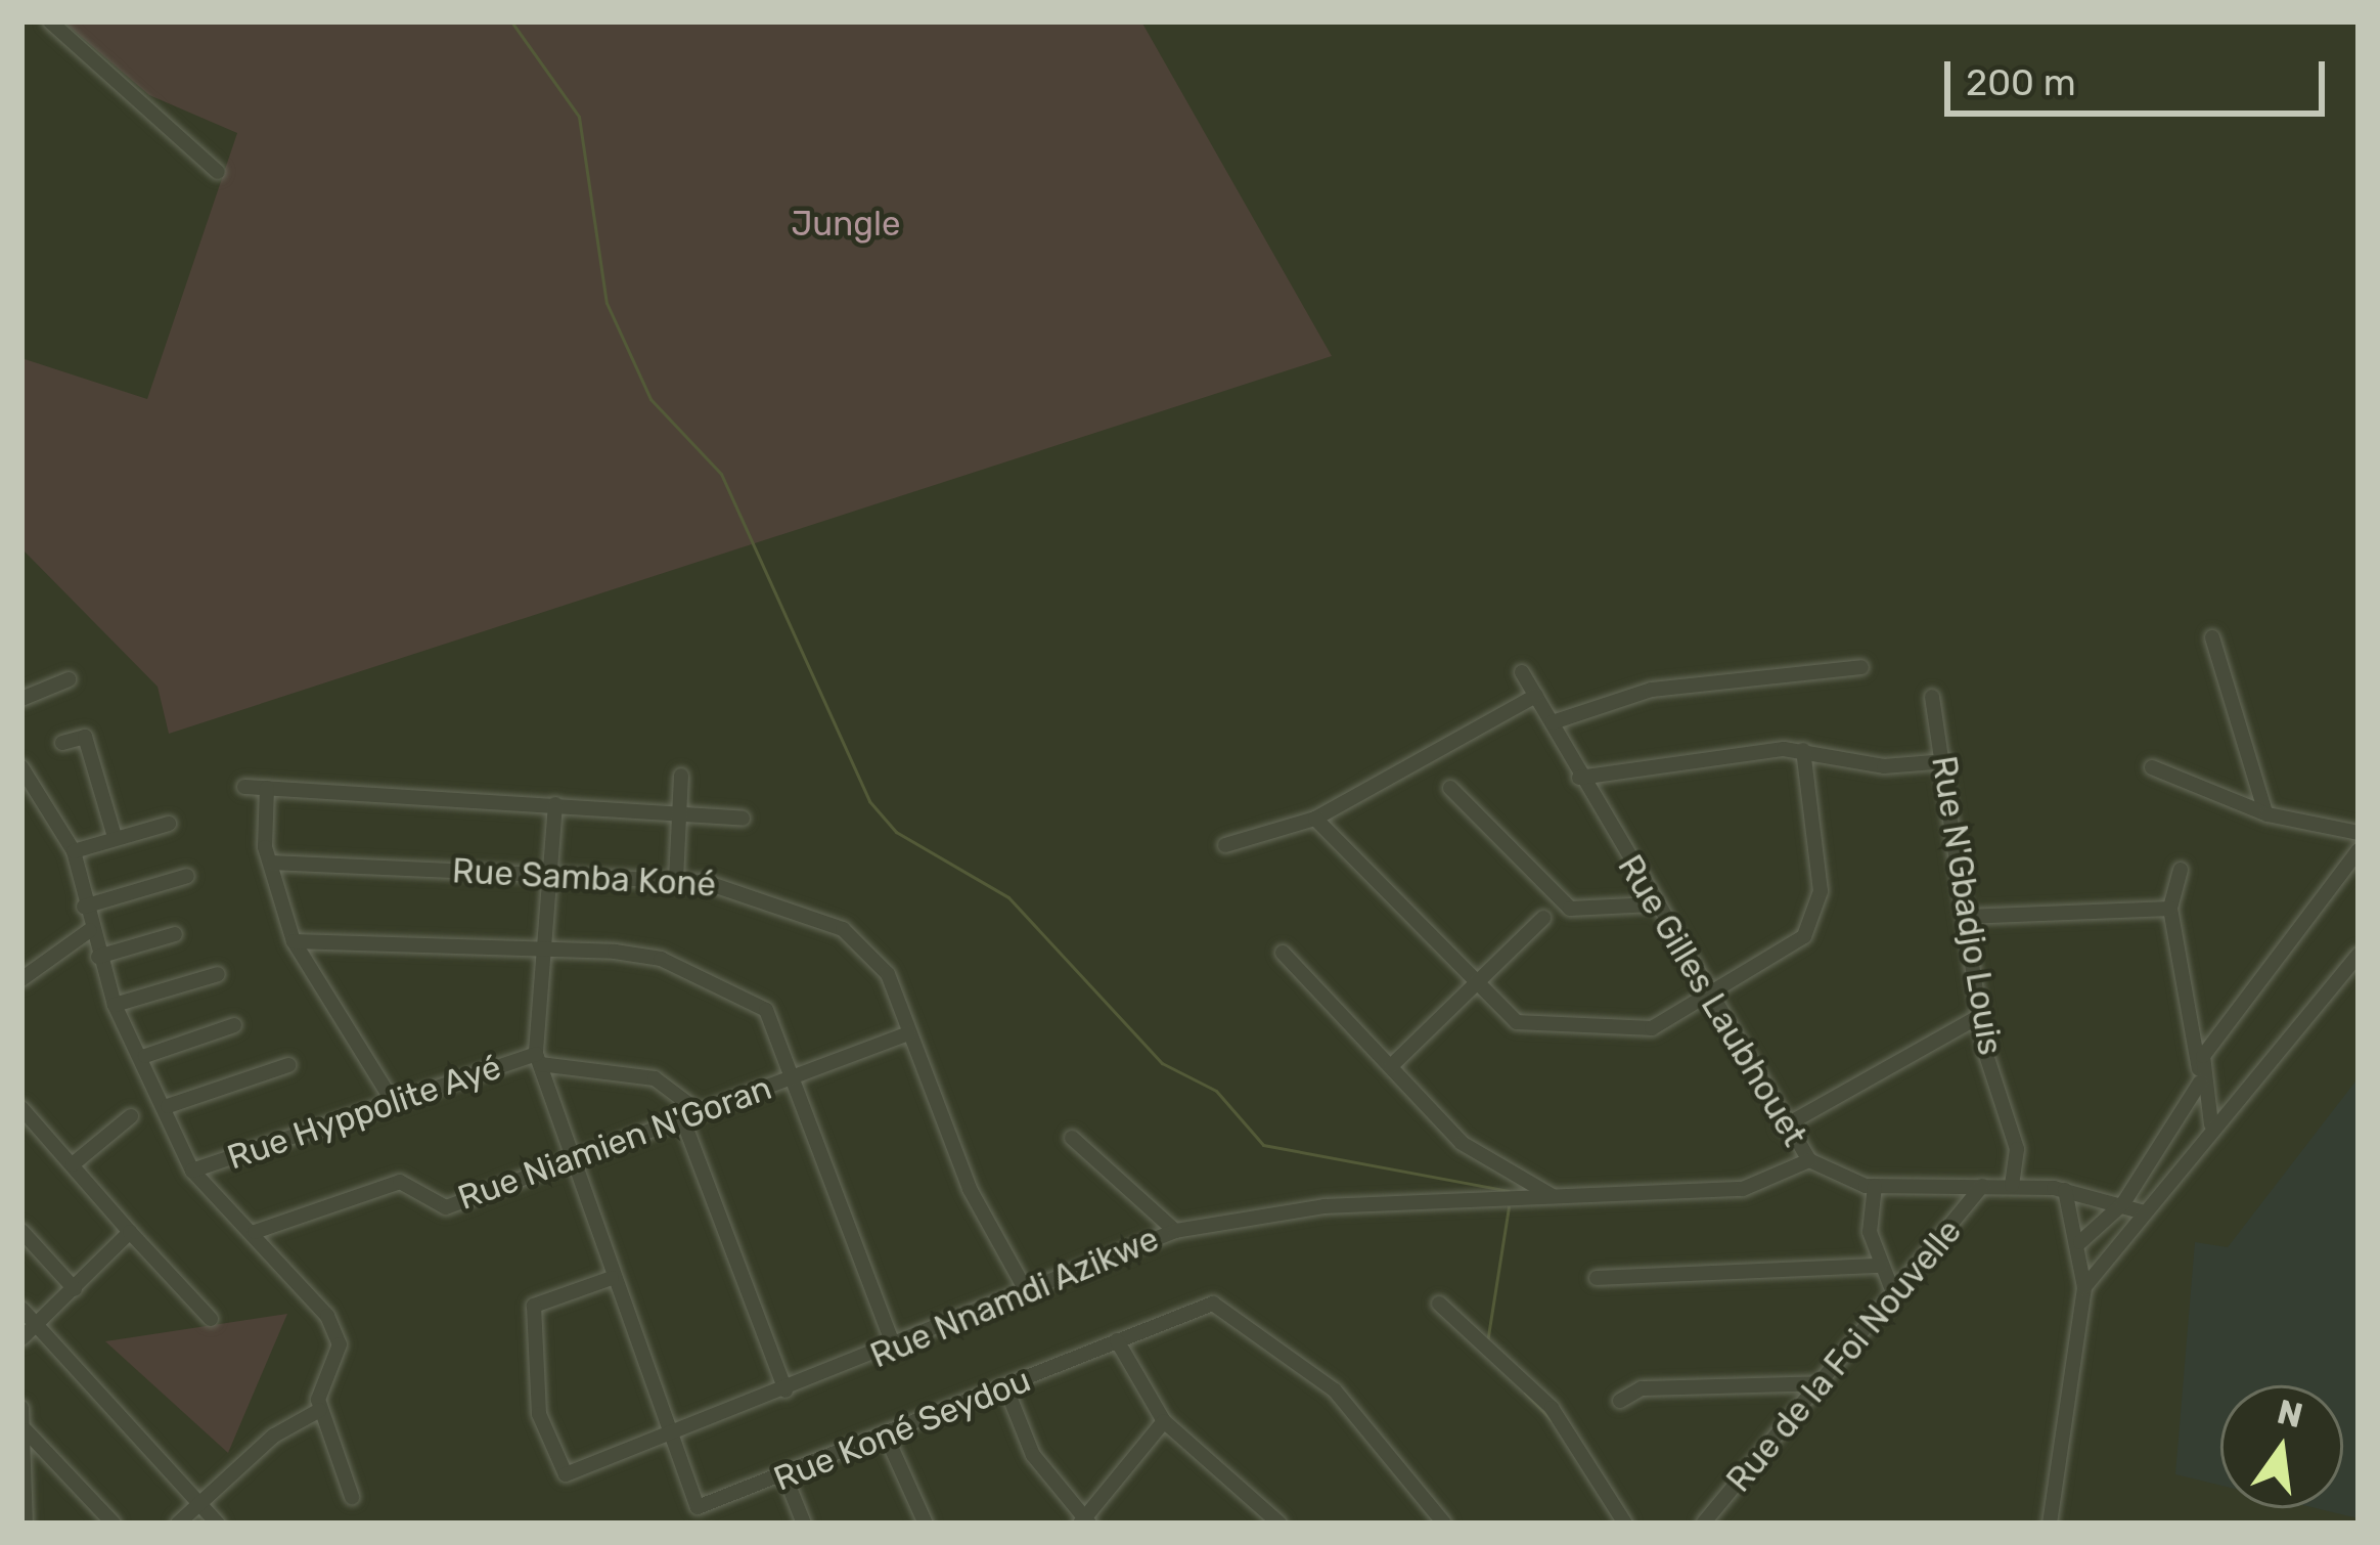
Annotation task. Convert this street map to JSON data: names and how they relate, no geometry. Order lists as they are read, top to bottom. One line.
{"streets":{"street":["Rue Samba Koné","Rue N'Gbadjo Louis","Rue Gilles Laubhouet","Rue Hyppolite Ayé","Rue Niamien N'Goran","Rue Nnamdi Azikwe","Rue de la Foi Nouvelle","Rue Koné Seydou"]},"crossings":[["Rue Samba Koné","Rue Niamien N'Goran"],["Rue Samba Koné","Rue Nnamdi Azikwe"],["Rue Samba Koné","Rue Koné Seydou"],["Rue N'Gbadjo Louis","Rue Gilles Laubhouet"],["Rue Gilles Laubhouet","Rue Nnamdi Azikwe"],["Rue Gilles Laubhouet","Rue de la Foi Nouvelle"],["Rue Hyppolite Ayé","Rue Koné Seydou"],["Rue Niamien N'Goran","Rue Koné Seydou"],["Rue Nnamdi Azikwe","Rue Koné Seydou"]],"parks":["Jungle"],"scale_bar":"200 m","north":"top"}
